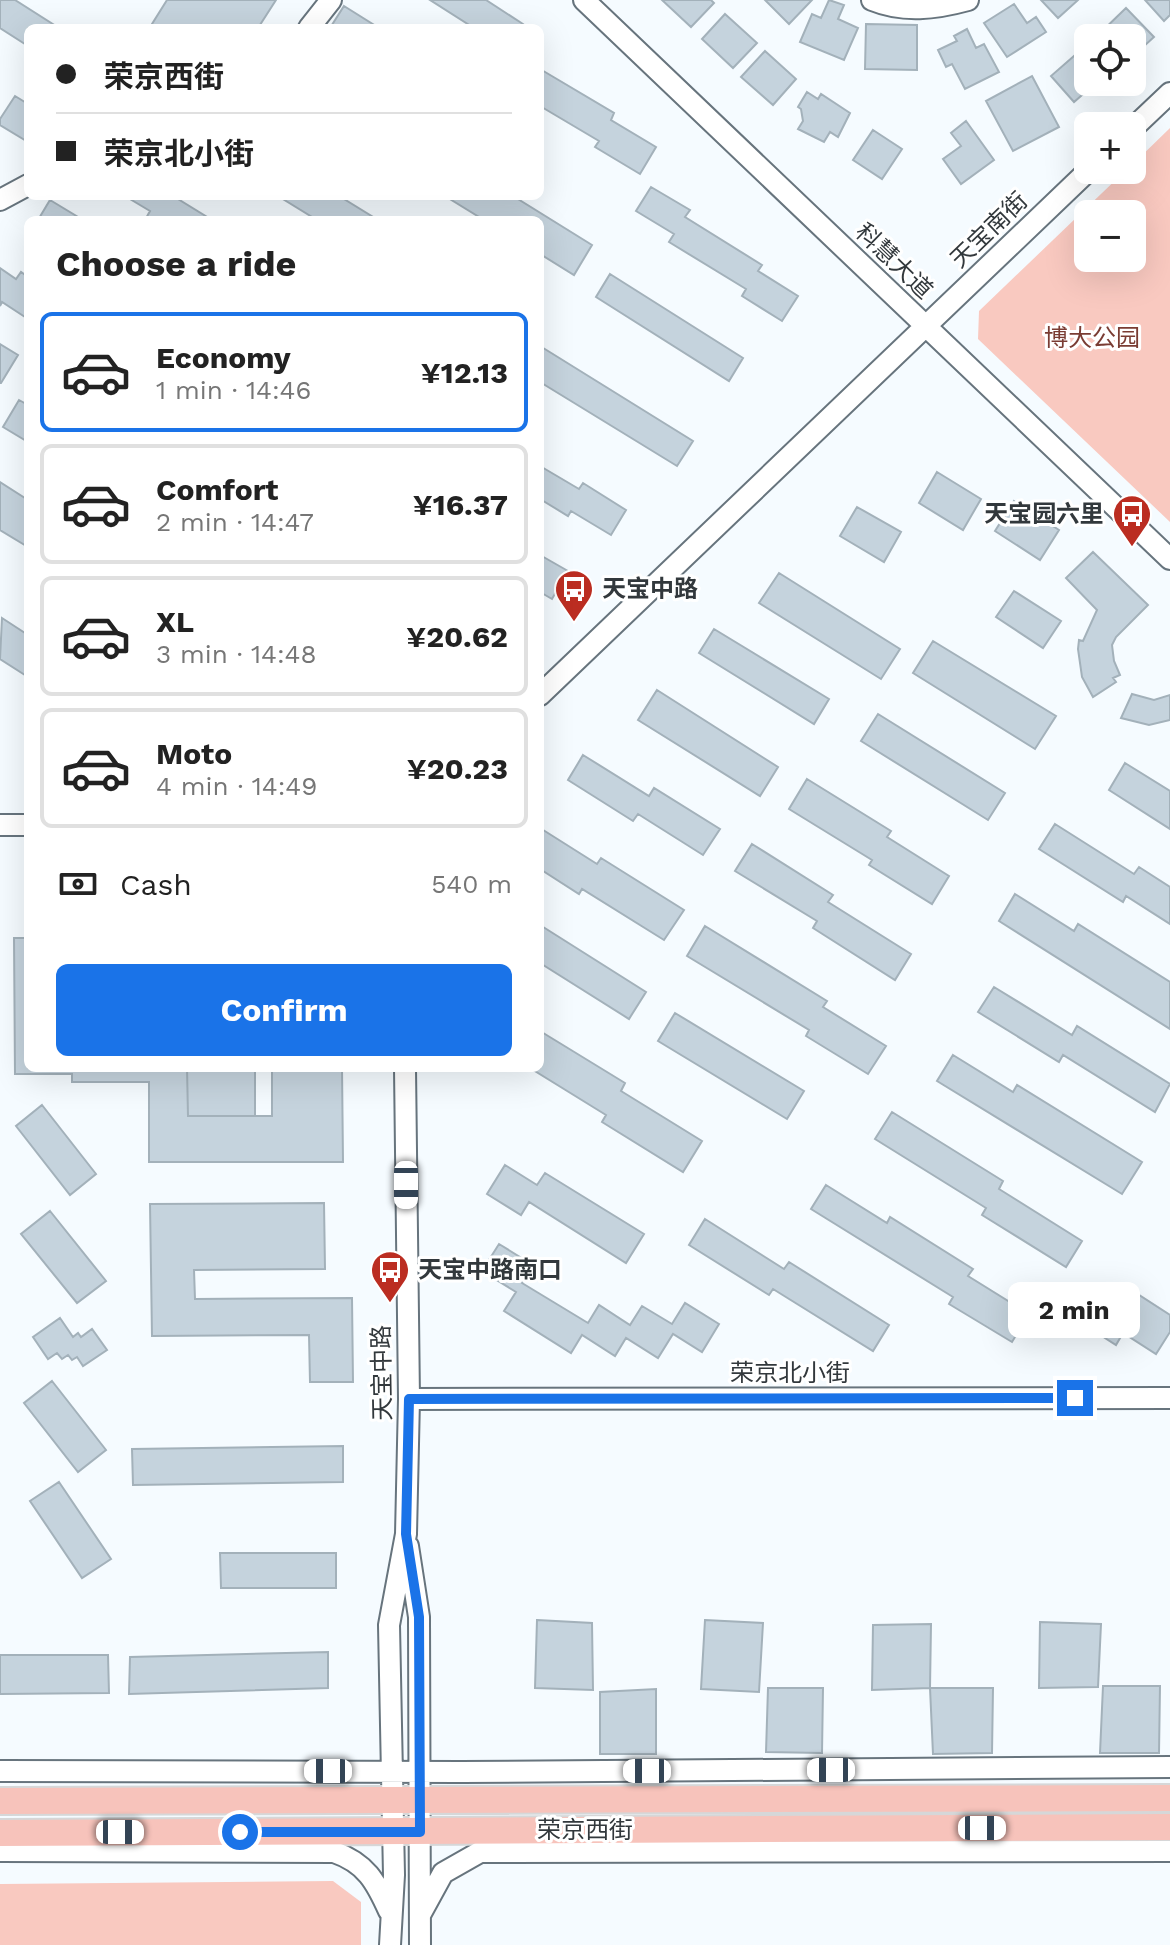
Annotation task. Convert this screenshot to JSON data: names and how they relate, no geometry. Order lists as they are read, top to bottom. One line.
{"streets":{"main road":["荣京西街"],"street":["天宝南街","科慧大道","天宝中路","荣京北小街"]},"crossings":[["天宝南街","科慧大道"],["天宝中路","荣京北小街"],["天宝中路","荣京西街"]],"parks":["博大公园"],"places":{"bus stop":["天宝园六里","天宝中路","天宝中路南口"]},"page":{"map_buttons":["+","−"],"banner":["荣京西街","荣京北小街"],"heading":"Choose a ride","list":[{"name":"Economy","note":"1 min · 14:46","value":"¥12.13"},{"name":"Comfort","note":"2 min · 14:47","value":"¥16.37"},{"name":"XL","note":"3 min · 14:48","value":"¥20.62"},{"name":"Moto","note":"4 min · 14:49","value":"¥20.23"}],"pay":["Cash","540 m"],"buttons":"Confirm","bubble":"2 min"}}
